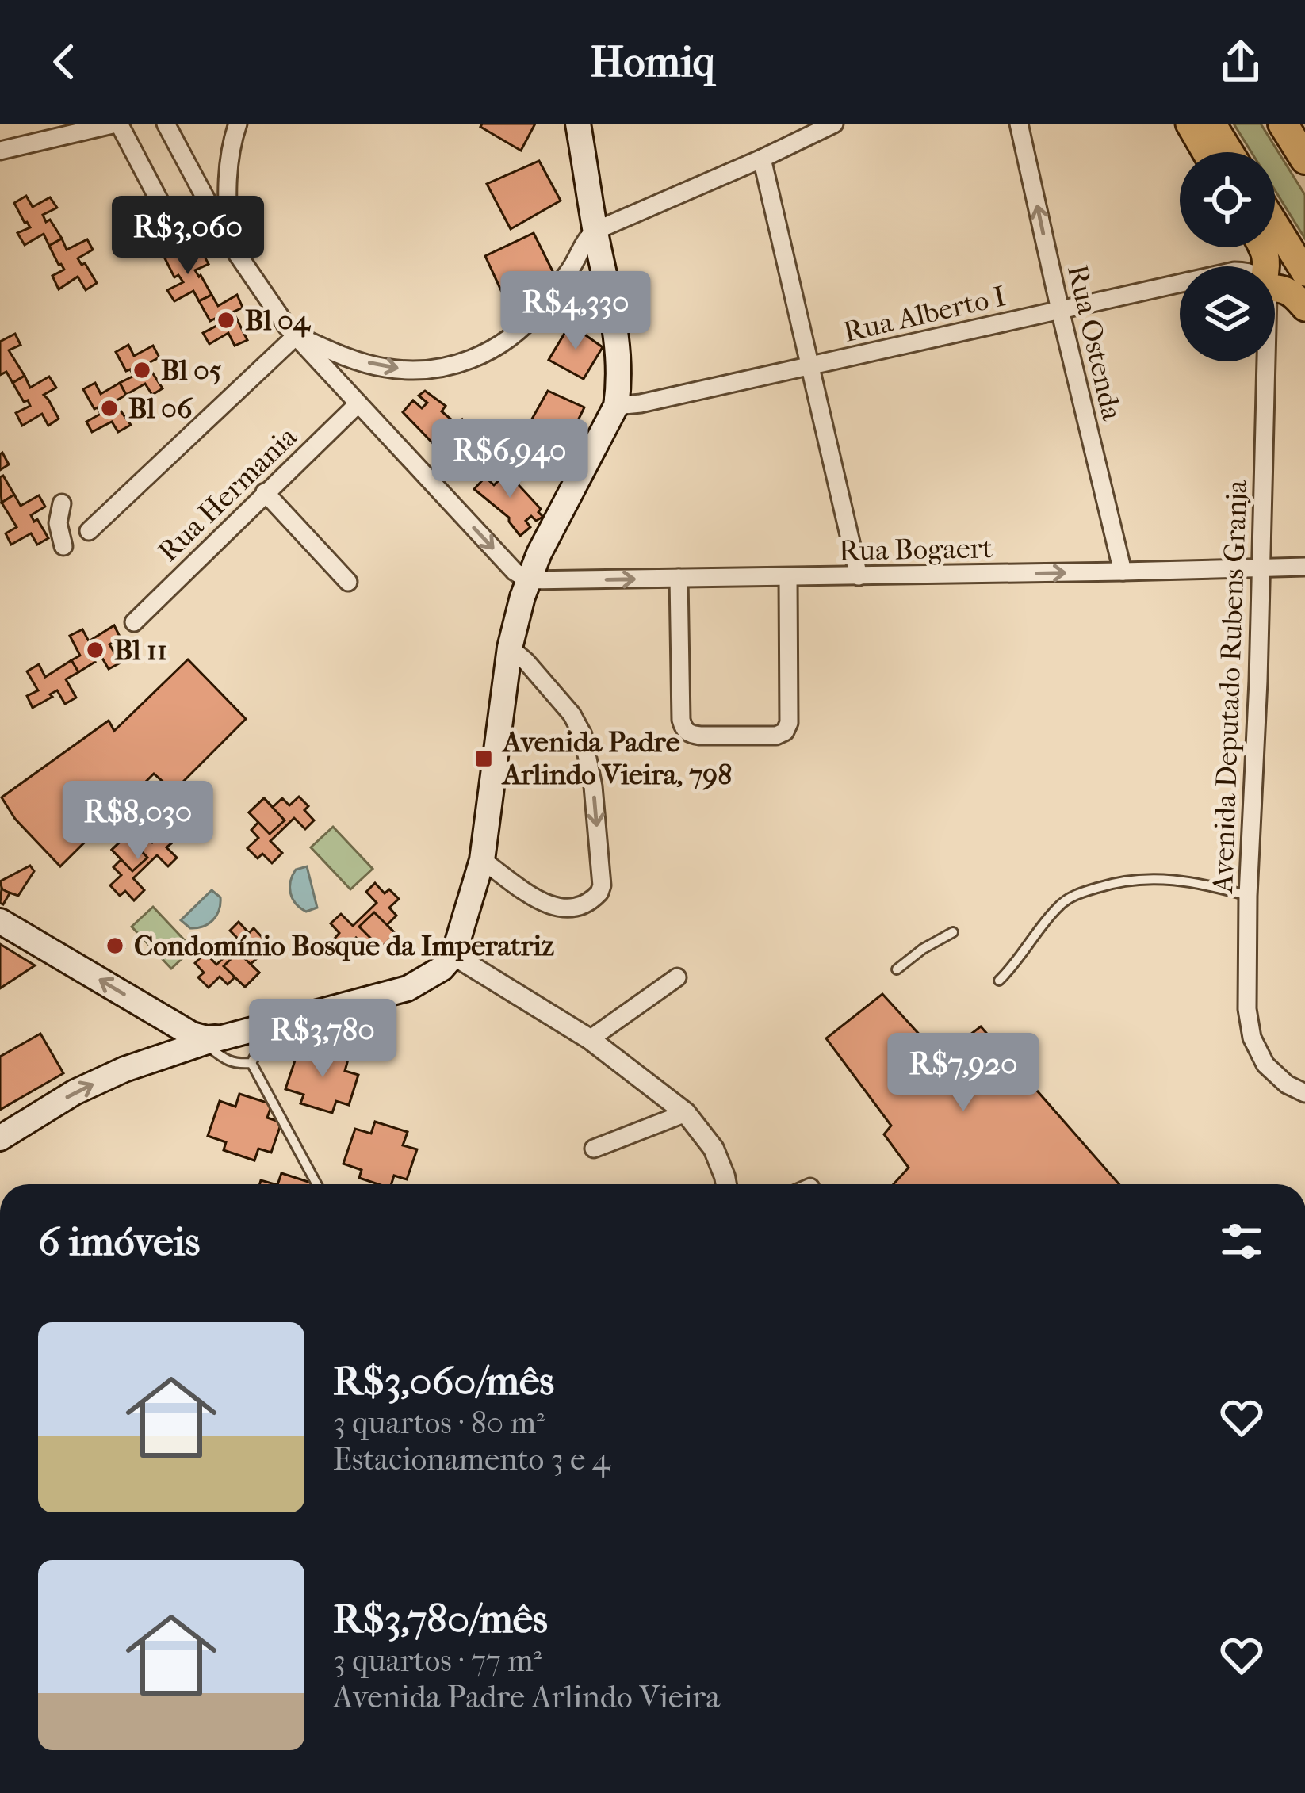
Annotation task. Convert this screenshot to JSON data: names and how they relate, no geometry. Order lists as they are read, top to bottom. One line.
{"streets":{"street":["Rua Alberto I","Rua Ostenda","Rua Hermania","Rua Bogaert","Avenida Deputado Rubens Granja"]},"crossings":[["Rua Alberto I","Rua Ostenda"],["Rua Ostenda","Rua Bogaert"],["Rua Bogaert","Avenida Deputado Rubens Granja"]],"one_way":["Rua Ostenda","Rua Bogaert"],"places":{"other":["Bl 04","Bl 05","Bl 06","Bl 11","Condomínio Bosque da Imperatriz"],"transit":["Avenida Padre Arlindo Vieira, 798"]},"page":{"header":"Homiq","price":["R$3,060","R$4,330","R$6,940","R$8,030","R$3,780","R$7,920"],"heading":"6 imóveis","list":[{"name":"R$3,060/mês","note":"3 quartos · 80 m² · Estacionamento 3 e 4"},{"name":"R$3,780/mês","note":"3 quartos · 77 m² · Avenida Padre Arlindo Vieira"}]}}
